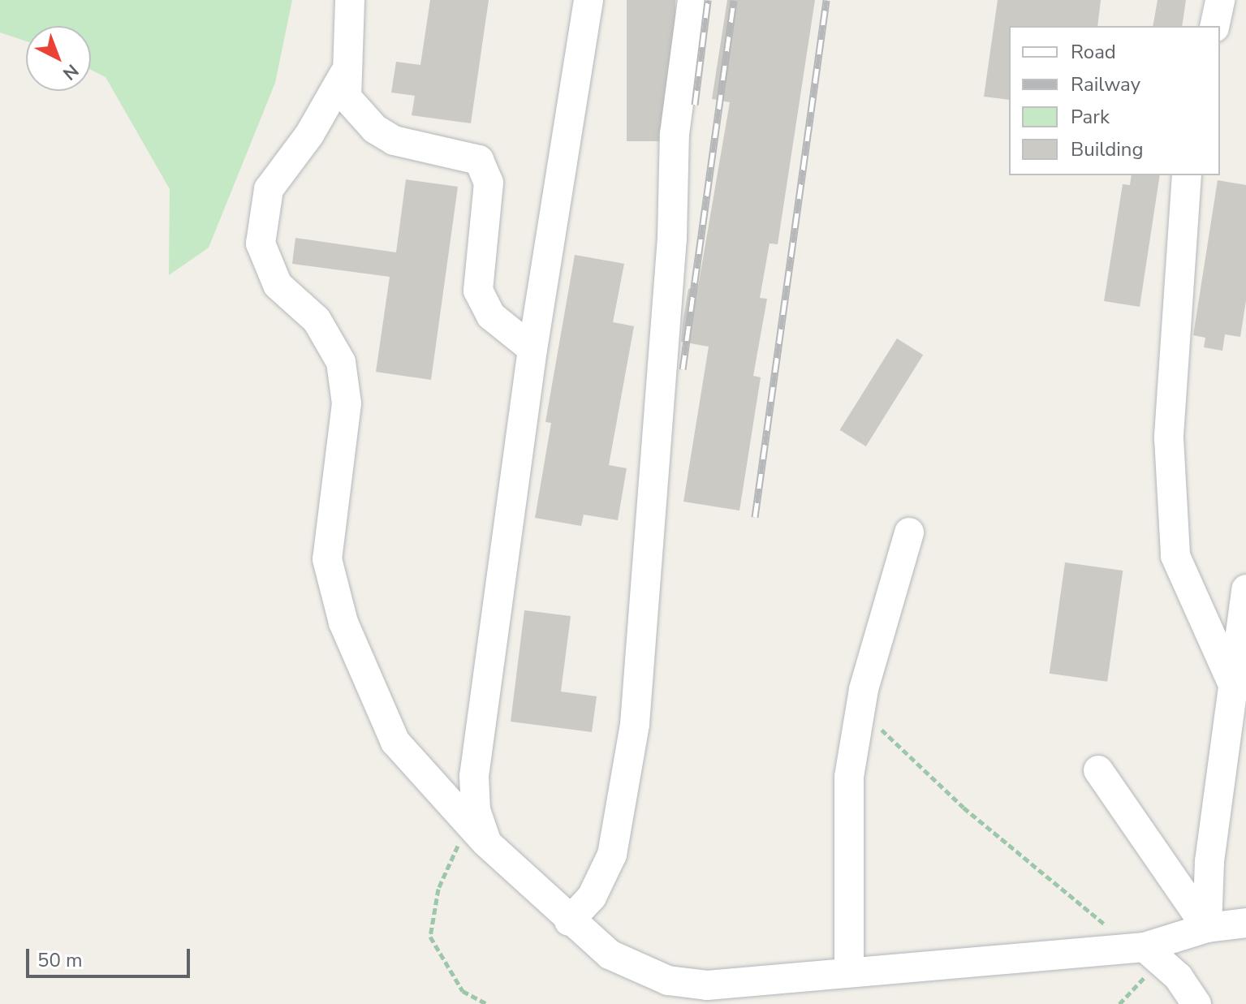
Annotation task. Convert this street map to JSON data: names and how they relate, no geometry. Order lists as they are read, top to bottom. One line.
{"legend":["Road","Railway","Park","Building"],"scale_bar":"50 m","north":"bottom right"}
